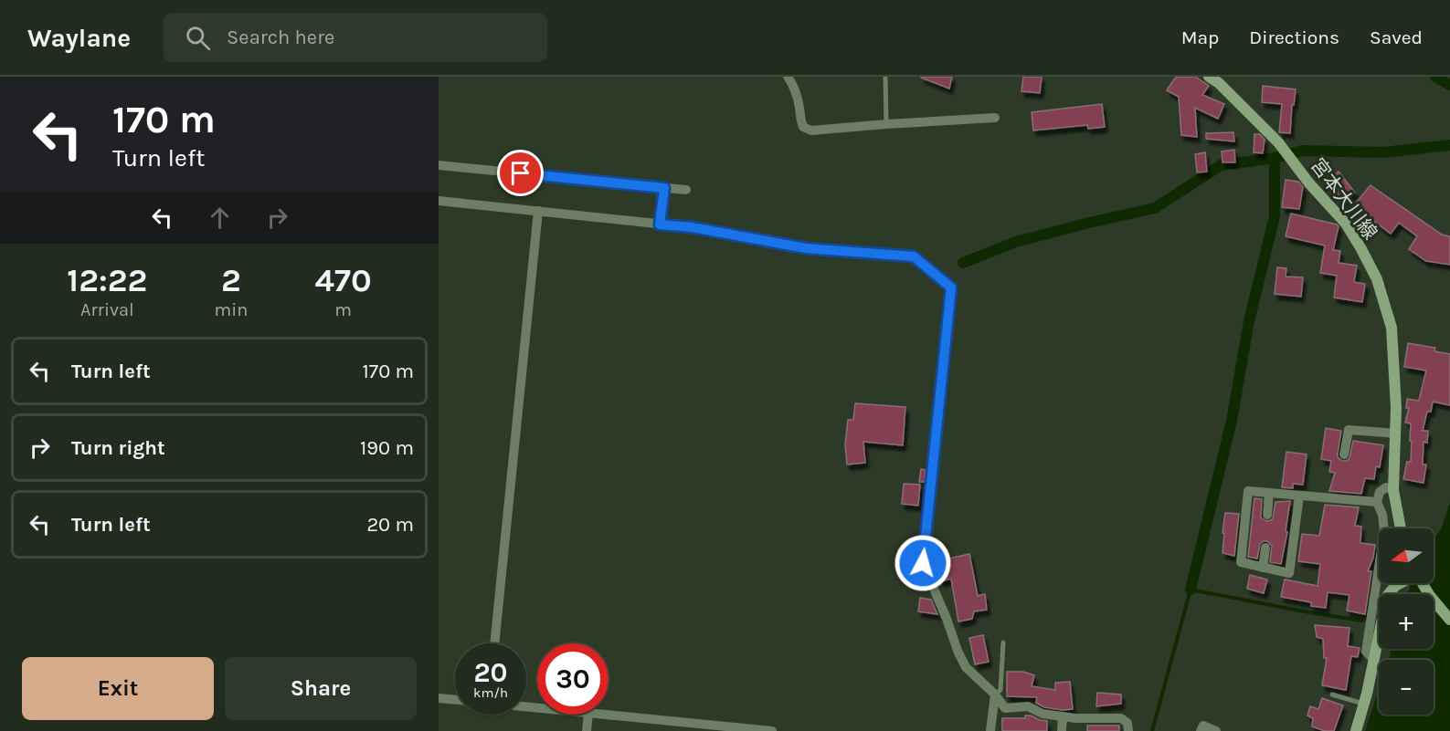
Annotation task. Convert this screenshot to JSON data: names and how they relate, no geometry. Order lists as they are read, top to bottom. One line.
{"streets":{"main road":["宮本大川線"]},"north":"left","page":{"header":"Waylane","search":"Search here","nav":["Map","Directions","Saved"],"turn":["170 m","Turn left"],"eta":["12:22","Arrival","2","min","470","m"],"list":[{"name":"Turn left","value":"170 m"},{"name":"Turn right","value":"190 m"},{"name":"Turn left","value":"20 m"}],"map_buttons":["+","−"],"speed":"20 km/h","limit":"30","buttons":["Exit","Share"]}}
